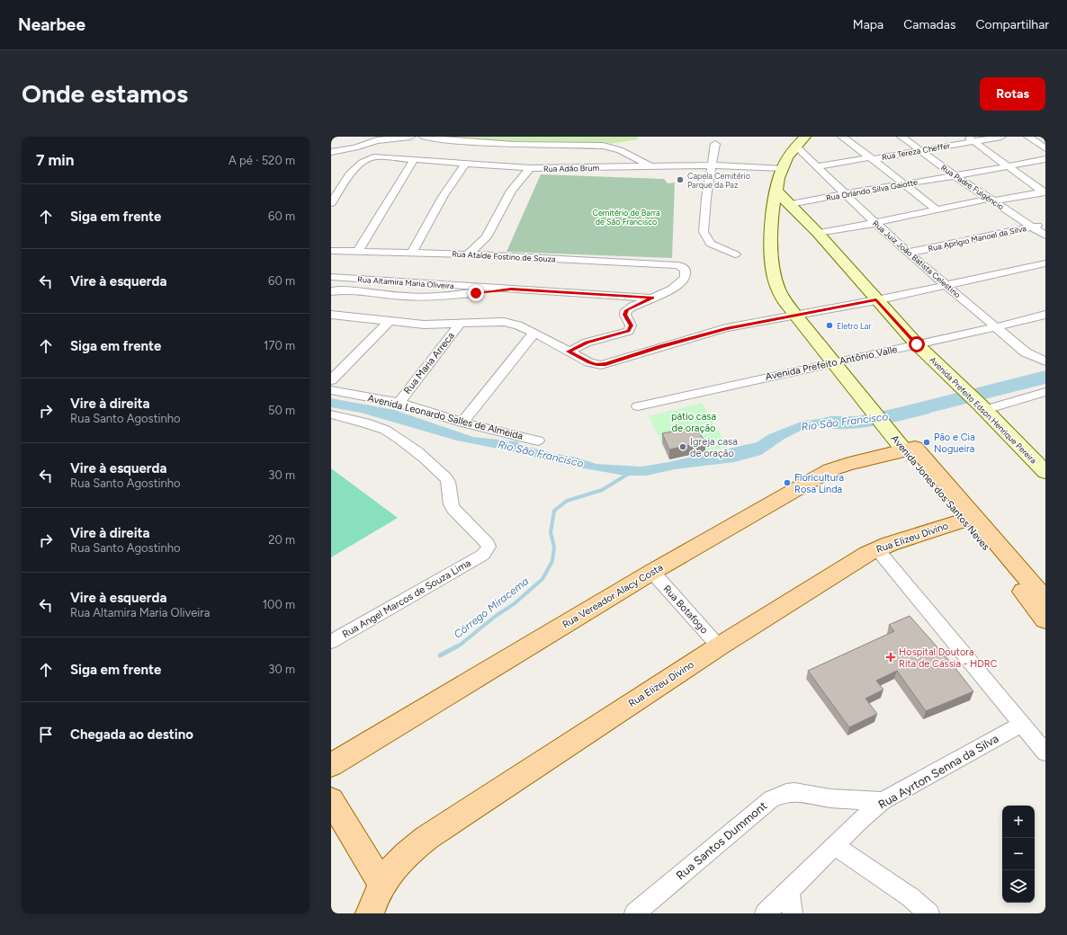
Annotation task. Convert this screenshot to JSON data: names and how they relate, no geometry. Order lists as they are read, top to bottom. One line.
{"streets":{"main road":["Avenida Prefeito Edson Henrique Pereira","Avenida Jones dos Santos Neves","Rua Elizeu Divino","Rua Vereador Alacy Costa"],"street":["Rua Tereza Cheffer","Rua Adão Brum","Rua Padre Fulgêncio","Rua Orlando Silva Gaiotte","Rua Aprígio Manoel da Silva","Rua Ataíde Fostino de Souza","Rua Juiz João Batista Celestino","Rua Altamira Maria Oliveira","Rua Maria Arreca","Avenida Prefeito Antônio Valle","Avenida Leonardo Salles de Almeida","Rua Angel Marcos de Souza Lima","Rua Botafogo","Rua Ayrton Senna da Silva","Rua Santos Dummont"]},"crossings":[["Rua Tereza Cheffer","Rua Padre Fulgêncio"],["Rua Tereza Cheffer","Rua Juiz João Batista Celestino"],["Rua Adão Brum","Avenida Jones dos Santos Neves"],["Rua Padre Fulgêncio","Rua Orlando Silva Gaiotte"],["Rua Padre Fulgêncio","Rua Aprígio Manoel da Silva"],["Rua Orlando Silva Gaiotte","Rua Juiz João Batista Celestino"],["Rua Orlando Silva Gaiotte","Avenida Prefeito Edson Henrique Pereira"],["Rua Aprígio Manoel da Silva","Rua Juiz João Batista Celestino"],["Rua Ataíde Fostino de Souza","Rua Altamira Maria Oliveira"],["Rua Juiz João Batista Celestino","Avenida Prefeito Antônio Valle"],["Rua Juiz João Batista Celestino","Avenida Jones dos Santos Neves"],["Rua Maria Arreca","Avenida Leonardo Salles de Almeida"],["Avenida Prefeito Antônio Valle","Avenida Prefeito Edson Henrique Pereira"],["Avenida Prefeito Antônio Valle","Avenida Jones dos Santos Neves"],["Avenida Prefeito Edson Henrique Pereira","Avenida Jones dos Santos Neves"],["Avenida Jones dos Santos Neves","Rua Elizeu Divino"],["Avenida Jones dos Santos Neves","Rua Vereador Alacy Costa"],["Rua Elizeu Divino","Rua Botafogo"],["Rua Vereador Alacy Costa","Rua Botafogo"],["Rua Ayrton Senna da Silva","Rua Santos Dummont"]],"water":["Rio São Francisco","Córrego Miracema"],"parks":["Cemitério de Barra de São Francisco","pátio casa de oração"],"places":{"other":["Capela Cemitério Parque da Paz","Eletro Lar","Pão e Cia Nogueira","Igreja casa de oração","Floricultura Rosa Linda"],"health":["Hospital Doutora Rita de Cássia - HDRC"]},"page":{"header":"Nearbee","nav":["Mapa","Camadas","Compartilhar"],"buttons":"Rotas","title":"Onde estamos","heading":["7 min","A pé · 520 m"],"list":[["Siga em frente","60 m"],["Vire à esquerda","60 m"],["Siga em frente","170 m"],["Vire à direita","Rua Santo Agostinho","50 m"],["Vire à esquerda","Rua Santo Agostinho","30 m"],["Vire à direita","Rua Santo Agostinho","20 m"],["Vire à esquerda","Rua Altamira Maria Oliveira","100 m"],["Siga em frente","30 m"],"Chegada ao destino"],"map_buttons":["+","−"]}}
